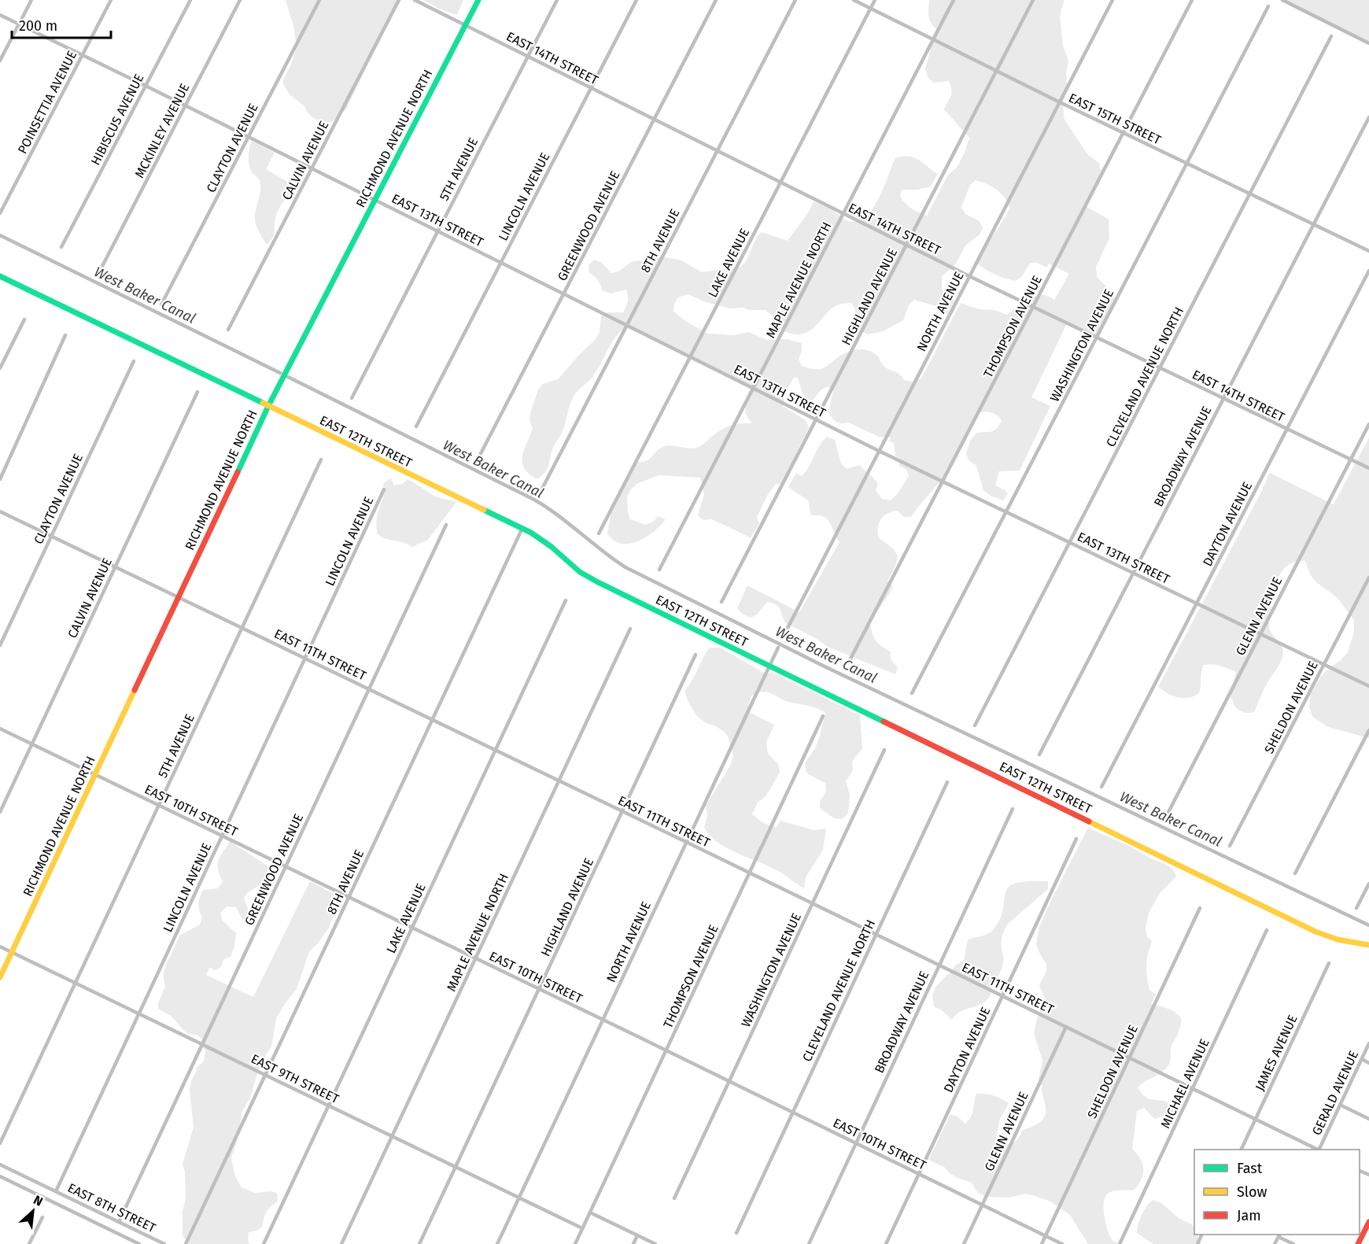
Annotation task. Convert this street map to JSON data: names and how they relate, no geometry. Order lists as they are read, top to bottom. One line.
{"streets":{"street":["EAST 14TH STREET","POINSETTIA AVENUE","EAST 15TH STREET","HIBISCUS AVENUE","MCKINLEY AVENUE","RICHMOND AVENUE NORTH","CLAYTON AVENUE","CALVIN AVENUE","5TH AVENUE","LINCOLN AVENUE","EAST 13TH STREET","GREENWOOD AVENUE","8TH AVENUE","LAKE AVENUE","MAPLE AVENUE NORTH","HIGHLAND AVENUE","NORTH AVENUE","THOMPSON AVENUE","WASHINGTON AVENUE","CLEVELAND AVENUE NORTH","EAST 12TH STREET","BROADWAY AVENUE","DAYTON AVENUE","GLENN AVENUE","EAST 11TH STREET","SHELDON AVENUE","EAST 10TH STREET","JAMES AVENUE","EAST 9TH STREET","MICHAEL AVENUE","GERALD AVENUE","EAST 8TH STREET"]},"crossings":[["EAST 14TH STREET","RICHMOND AVENUE NORTH"],["EAST 14TH STREET","5TH AVENUE"],["EAST 14TH STREET","LINCOLN AVENUE"],["EAST 14TH STREET","GREENWOOD AVENUE"],["EAST 14TH STREET","8TH AVENUE"],["EAST 14TH STREET","LAKE AVENUE"],["EAST 14TH STREET","MAPLE AVENUE NORTH"],["EAST 14TH STREET","HIGHLAND AVENUE"],["EAST 14TH STREET","NORTH AVENUE"],["EAST 14TH STREET","THOMPSON AVENUE"],["EAST 14TH STREET","WASHINGTON AVENUE"],["EAST 14TH STREET","CLEVELAND AVENUE NORTH"],["EAST 14TH STREET","BROADWAY AVENUE"],["EAST 14TH STREET","DAYTON AVENUE"],["EAST 14TH STREET","GLENN AVENUE"],["POINSETTIA AVENUE","EAST 13TH STREET"],["EAST 15TH STREET","LAKE AVENUE"],["EAST 15TH STREET","MAPLE AVENUE NORTH"],["EAST 15TH STREET","HIGHLAND AVENUE"],["EAST 15TH STREET","NORTH AVENUE"],["EAST 15TH STREET","THOMPSON AVENUE"],["EAST 15TH STREET","WASHINGTON AVENUE"],["EAST 15TH STREET","CLEVELAND AVENUE NORTH"],["EAST 15TH STREET","BROADWAY AVENUE"],["HIBISCUS AVENUE","EAST 13TH STREET"],["MCKINLEY AVENUE","EAST 13TH STREET"],["RICHMOND AVENUE NORTH","EAST 13TH STREET"],["RICHMOND AVENUE NORTH","EAST 12TH STREET"],["RICHMOND AVENUE NORTH","EAST 11TH STREET"],["RICHMOND AVENUE NORTH","EAST 10TH STREET"],["RICHMOND AVENUE NORTH","EAST 9TH STREET"],["CLAYTON AVENUE","EAST 13TH STREET"],["CLAYTON AVENUE","EAST 11TH STREET"],["CALVIN AVENUE","EAST 13TH STREET"],["CALVIN AVENUE","EAST 11TH STREET"],["CALVIN AVENUE","EAST 10TH STREET"],["5TH AVENUE","EAST 13TH STREET"],["5TH AVENUE","EAST 11TH STREET"],["5TH AVENUE","EAST 10TH STREET"],["5TH AVENUE","EAST 9TH STREET"],["LINCOLN AVENUE","EAST 13TH STREET"],["LINCOLN AVENUE","EAST 11TH STREET"],["LINCOLN AVENUE","EAST 10TH STREET"],["LINCOLN AVENUE","EAST 9TH STREET"],["LINCOLN AVENUE","EAST 8TH STREET"],["EAST 13TH STREET","GREENWOOD AVENUE"],["EAST 13TH STREET","8TH AVENUE"],["EAST 13TH STREET","LAKE AVENUE"],["EAST 13TH STREET","MAPLE AVENUE NORTH"],["EAST 13TH STREET","HIGHLAND AVENUE"],["EAST 13TH STREET","NORTH AVENUE"],["EAST 13TH STREET","THOMPSON AVENUE"],["EAST 13TH STREET","WASHINGTON AVENUE"],["EAST 13TH STREET","CLEVELAND AVENUE NORTH"],["EAST 13TH STREET","BROADWAY AVENUE"],["EAST 13TH STREET","DAYTON AVENUE"],["EAST 13TH STREET","GLENN AVENUE"],["EAST 13TH STREET","SHELDON AVENUE"],["GREENWOOD AVENUE","EAST 11TH STREET"],["GREENWOOD AVENUE","EAST 10TH STREET"],["GREENWOOD AVENUE","EAST 9TH STREET"],["GREENWOOD AVENUE","EAST 8TH STREET"],["8TH AVENUE","EAST 12TH STREET"],["8TH AVENUE","EAST 11TH STREET"],["8TH AVENUE","EAST 10TH STREET"],["8TH AVENUE","EAST 9TH STREET"],["LAKE AVENUE","EAST 11TH STREET"],["LAKE AVENUE","EAST 10TH STREET"],["LAKE AVENUE","EAST 9TH STREET"],["MAPLE AVENUE NORTH","EAST 11TH STREET"],["MAPLE AVENUE NORTH","EAST 10TH STREET"],["MAPLE AVENUE NORTH","EAST 9TH STREET"],["HIGHLAND AVENUE","EAST 11TH STREET"],["HIGHLAND AVENUE","EAST 10TH STREET"],["HIGHLAND AVENUE","EAST 9TH STREET"],["NORTH AVENUE","EAST 12TH STREET"],["NORTH AVENUE","EAST 11TH STREET"],["NORTH AVENUE","EAST 10TH STREET"],["NORTH AVENUE","EAST 9TH STREET"],["THOMPSON AVENUE","EAST 11TH STREET"],["THOMPSON AVENUE","EAST 10TH STREET"],["THOMPSON AVENUE","EAST 9TH STREET"],["WASHINGTON AVENUE","EAST 11TH STREET"],["WASHINGTON AVENUE","EAST 10TH STREET"],["CLEVELAND AVENUE NORTH","EAST 11TH STREET"],["CLEVELAND AVENUE NORTH","EAST 10TH STREET"],["BROADWAY AVENUE","EAST 11TH STREET"],["BROADWAY AVENUE","EAST 10TH STREET"],["DAYTON AVENUE","EAST 11TH STREET"],["DAYTON AVENUE","EAST 10TH STREET"],["GLENN AVENUE","EAST 11TH STREET"],["GLENN AVENUE","EAST 10TH STREET"],["EAST 11TH STREET","SHELDON AVENUE"],["EAST 11TH STREET","JAMES AVENUE"],["EAST 11TH STREET","MICHAEL AVENUE"],["SHELDON AVENUE","EAST 10TH STREET"]],"water":["West Baker Canal"],"legend":["Fast","Slow","Jam"],"scale_bar":"200 m","north":"top right"}
